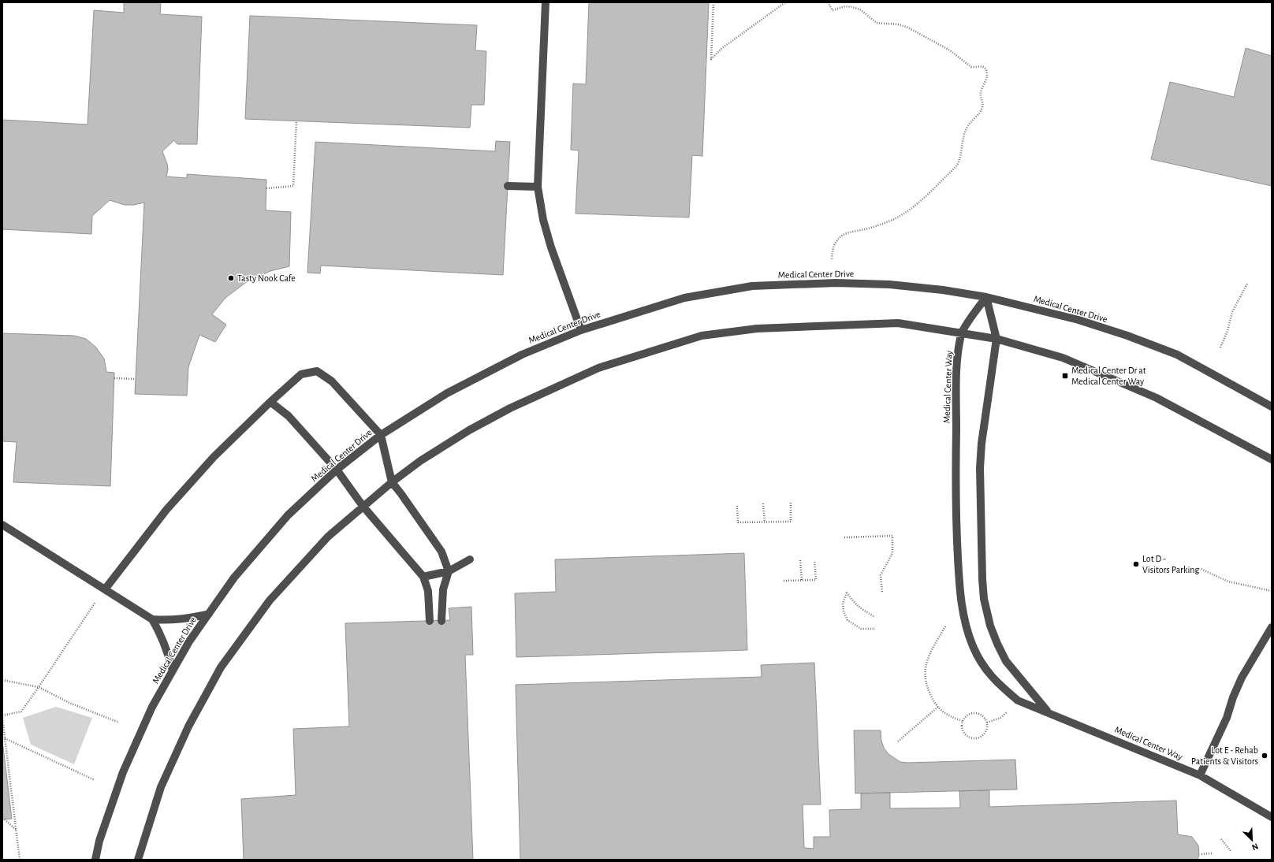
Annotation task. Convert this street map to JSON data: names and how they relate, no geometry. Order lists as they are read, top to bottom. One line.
{"streets":{"street":["Medical Center Drive","Medical Center Way"]},"crossings":[["Medical Center Drive","Medical Center Way"]],"places":{"other":["Tasty Nook Cafe","Lot D - Visitors Parking","Lot E - Rehab Patients & Visitors"],"transit":["Medical Center Dr at Medical Center Way"]},"north":"bottom right"}
